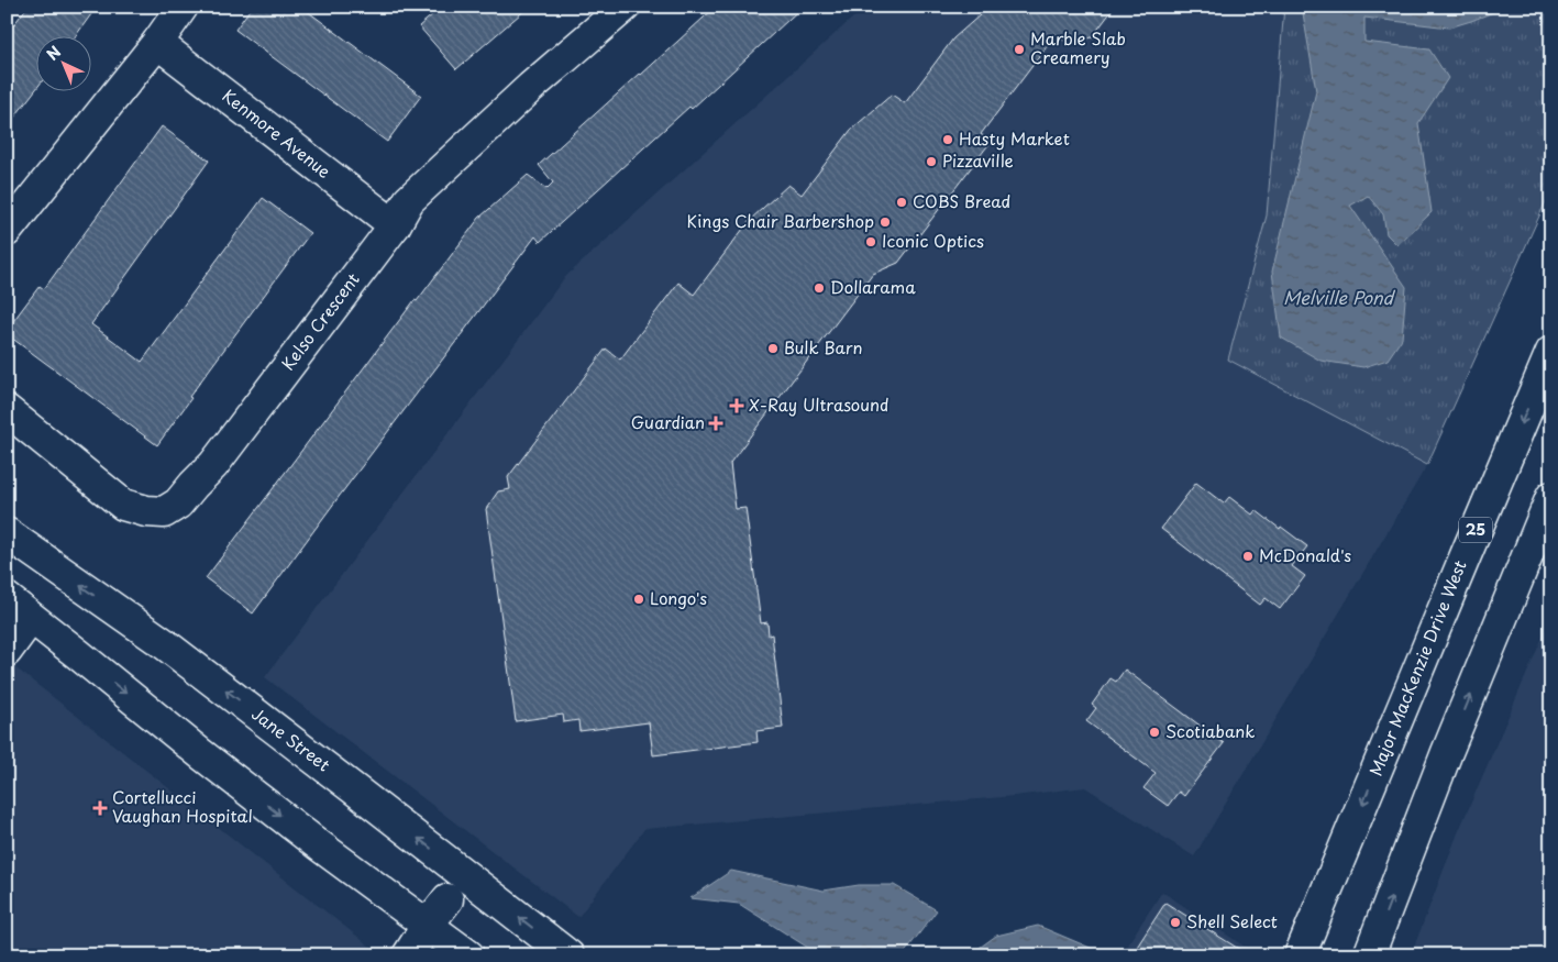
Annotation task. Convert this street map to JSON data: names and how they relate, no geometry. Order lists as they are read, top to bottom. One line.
{"streets":{"main road":["Kenmore Avenue","Kelso Crescent","25","Major MacKenzie Drive West","Jane Street"]},"crossings":[["Kenmore Avenue","Kelso Crescent"]],"water":["Melville Pond"],"places":{"other":["Marble Slab Creamery","Hasty Market","Pizzaville","COBS Bread","Kings Chair Barbershop","Iconic Optics","Dollarama","Bulk Barn","McDonald's","Longo's","Scotiabank","Shell Select"],"health":["X-Ray Ultrasound","Guardian","Cortellucci Vaughan Hospital"]},"north":"top left"}
